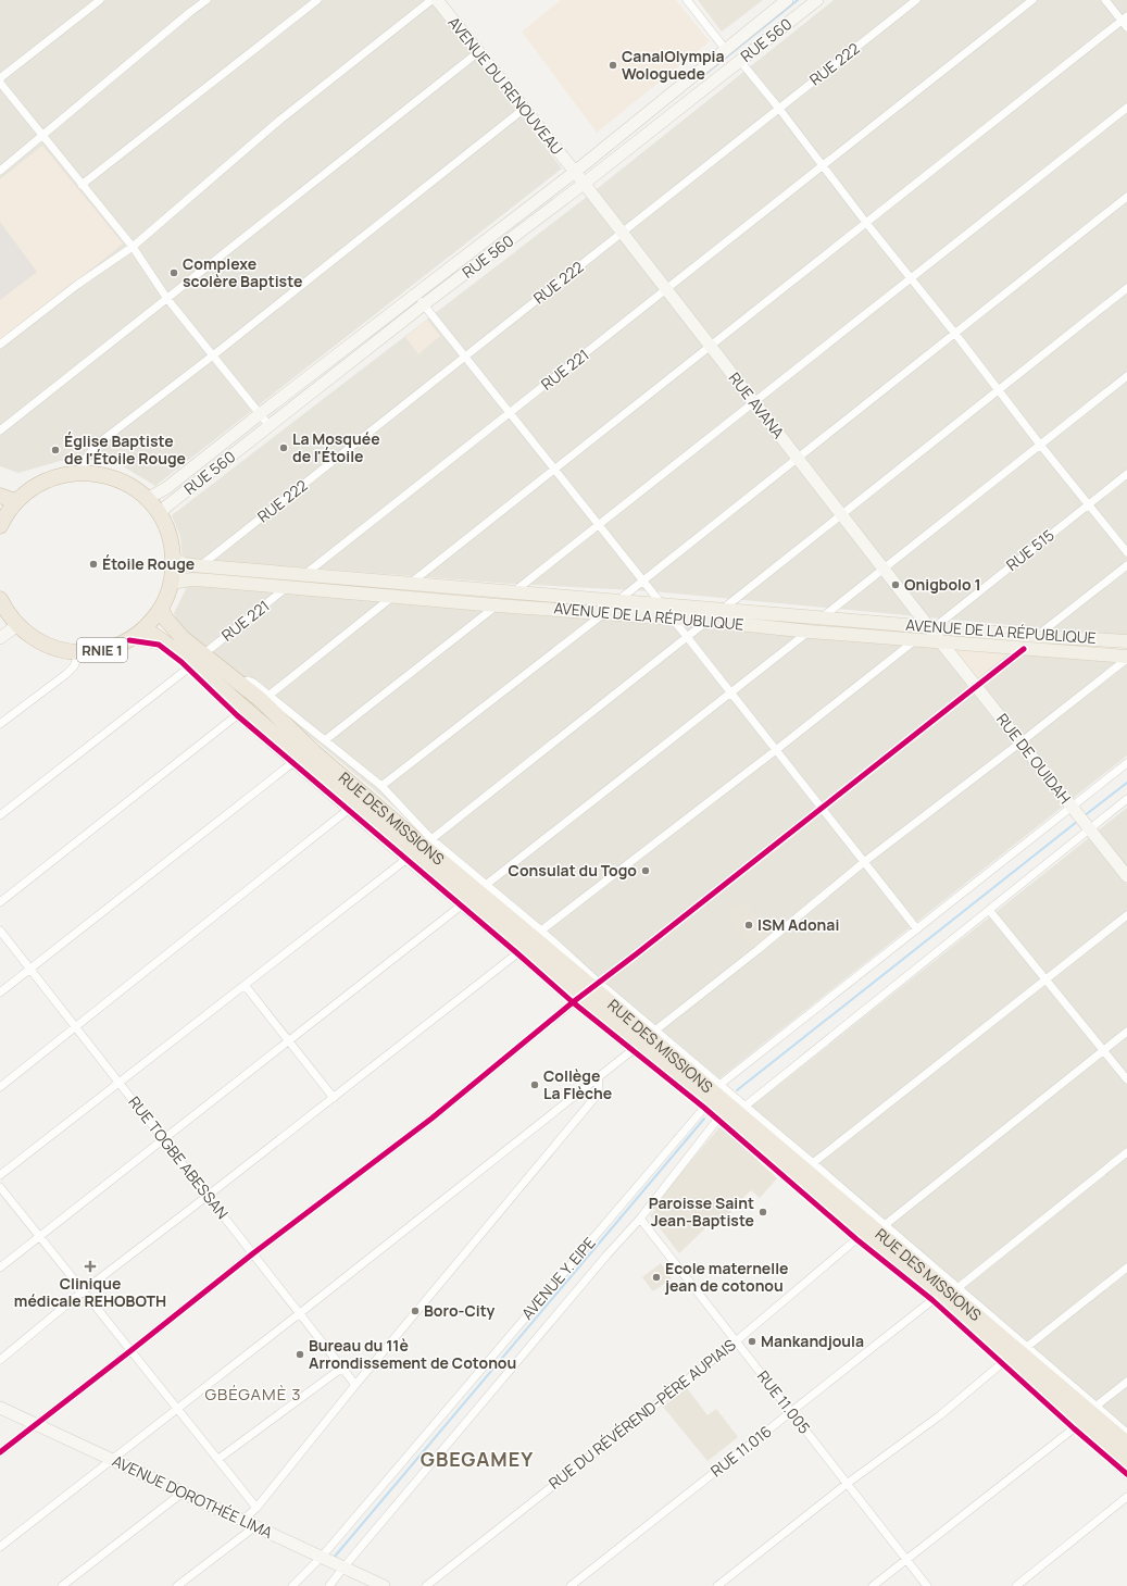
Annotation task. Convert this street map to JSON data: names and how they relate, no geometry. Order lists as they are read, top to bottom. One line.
{"streets":{"highway":["RNIE 1","RUE DES MISSIONS"],"main road":["RUE 560","AVENUE DU RENOUVEAU","RUE AVANA","AVENUE DE LA RÉPUBLIQUE","RUE DE OUIDAH","AVENUE DOROTHÉE LIMA"],"street":["RUE 222","RUE 221","RUE 515","RUE TOGBE ABESSAN","AVENUE Y. EIPE","RUE 11.005","RUE DU RÉVÉREND-PÈRE AUPIAIS","RUE 11.016"]},"crossings":[["RUE 560","AVENUE DU RENOUVEAU"],["RUE 560","RUE AVANA"],["RUE 560","RNIE 1"],["RUE 222","RUE AVANA"],["RUE 222","AVENUE DE LA RÉPUBLIQUE"],["AVENUE DU RENOUVEAU","RUE AVANA"],["RUE 221","RUE AVANA"],["RUE 221","AVENUE DE LA RÉPUBLIQUE"],["RUE 221","RUE DES MISSIONS"],["RUE AVANA","RUE 515"],["RUE AVANA","AVENUE DE LA RÉPUBLIQUE"],["RUE AVANA","RUE DE OUIDAH"],["RUE 515","AVENUE DE LA RÉPUBLIQUE"],["AVENUE DE LA RÉPUBLIQUE","RNIE 1"],["AVENUE DE LA RÉPUBLIQUE","RUE DE OUIDAH"],["RNIE 1","RUE DES MISSIONS"],["AVENUE Y. EIPE","RUE 11.005"],["AVENUE Y. EIPE","AVENUE DOROTHÉE LIMA"],["RUE 11.005","RUE DU RÉVÉREND-PÈRE AUPIAIS"],["RUE 11.005","RUE 11.016"]],"districts":["GBÉGAMÈ 3","GBEGAMEY"],"places":{"other":["CanalOlympia Wologuede","Complexe scolère Baptiste","La Mosquée de l'Étoile","Église Baptiste de l'Étoile Rouge","Étoile Rouge","Onigbolo 1","Consulat du Togo","ISM Adonai","Collège La Flèche","Paroisse Saint Jean-Baptiste","Ecole maternelle jean de cotonou","Boro-City","Mankandjoula","Bureau du 11è Arrondissement de Cotonou"],"health":["Clinique médicale REHOBOTH"]}}
